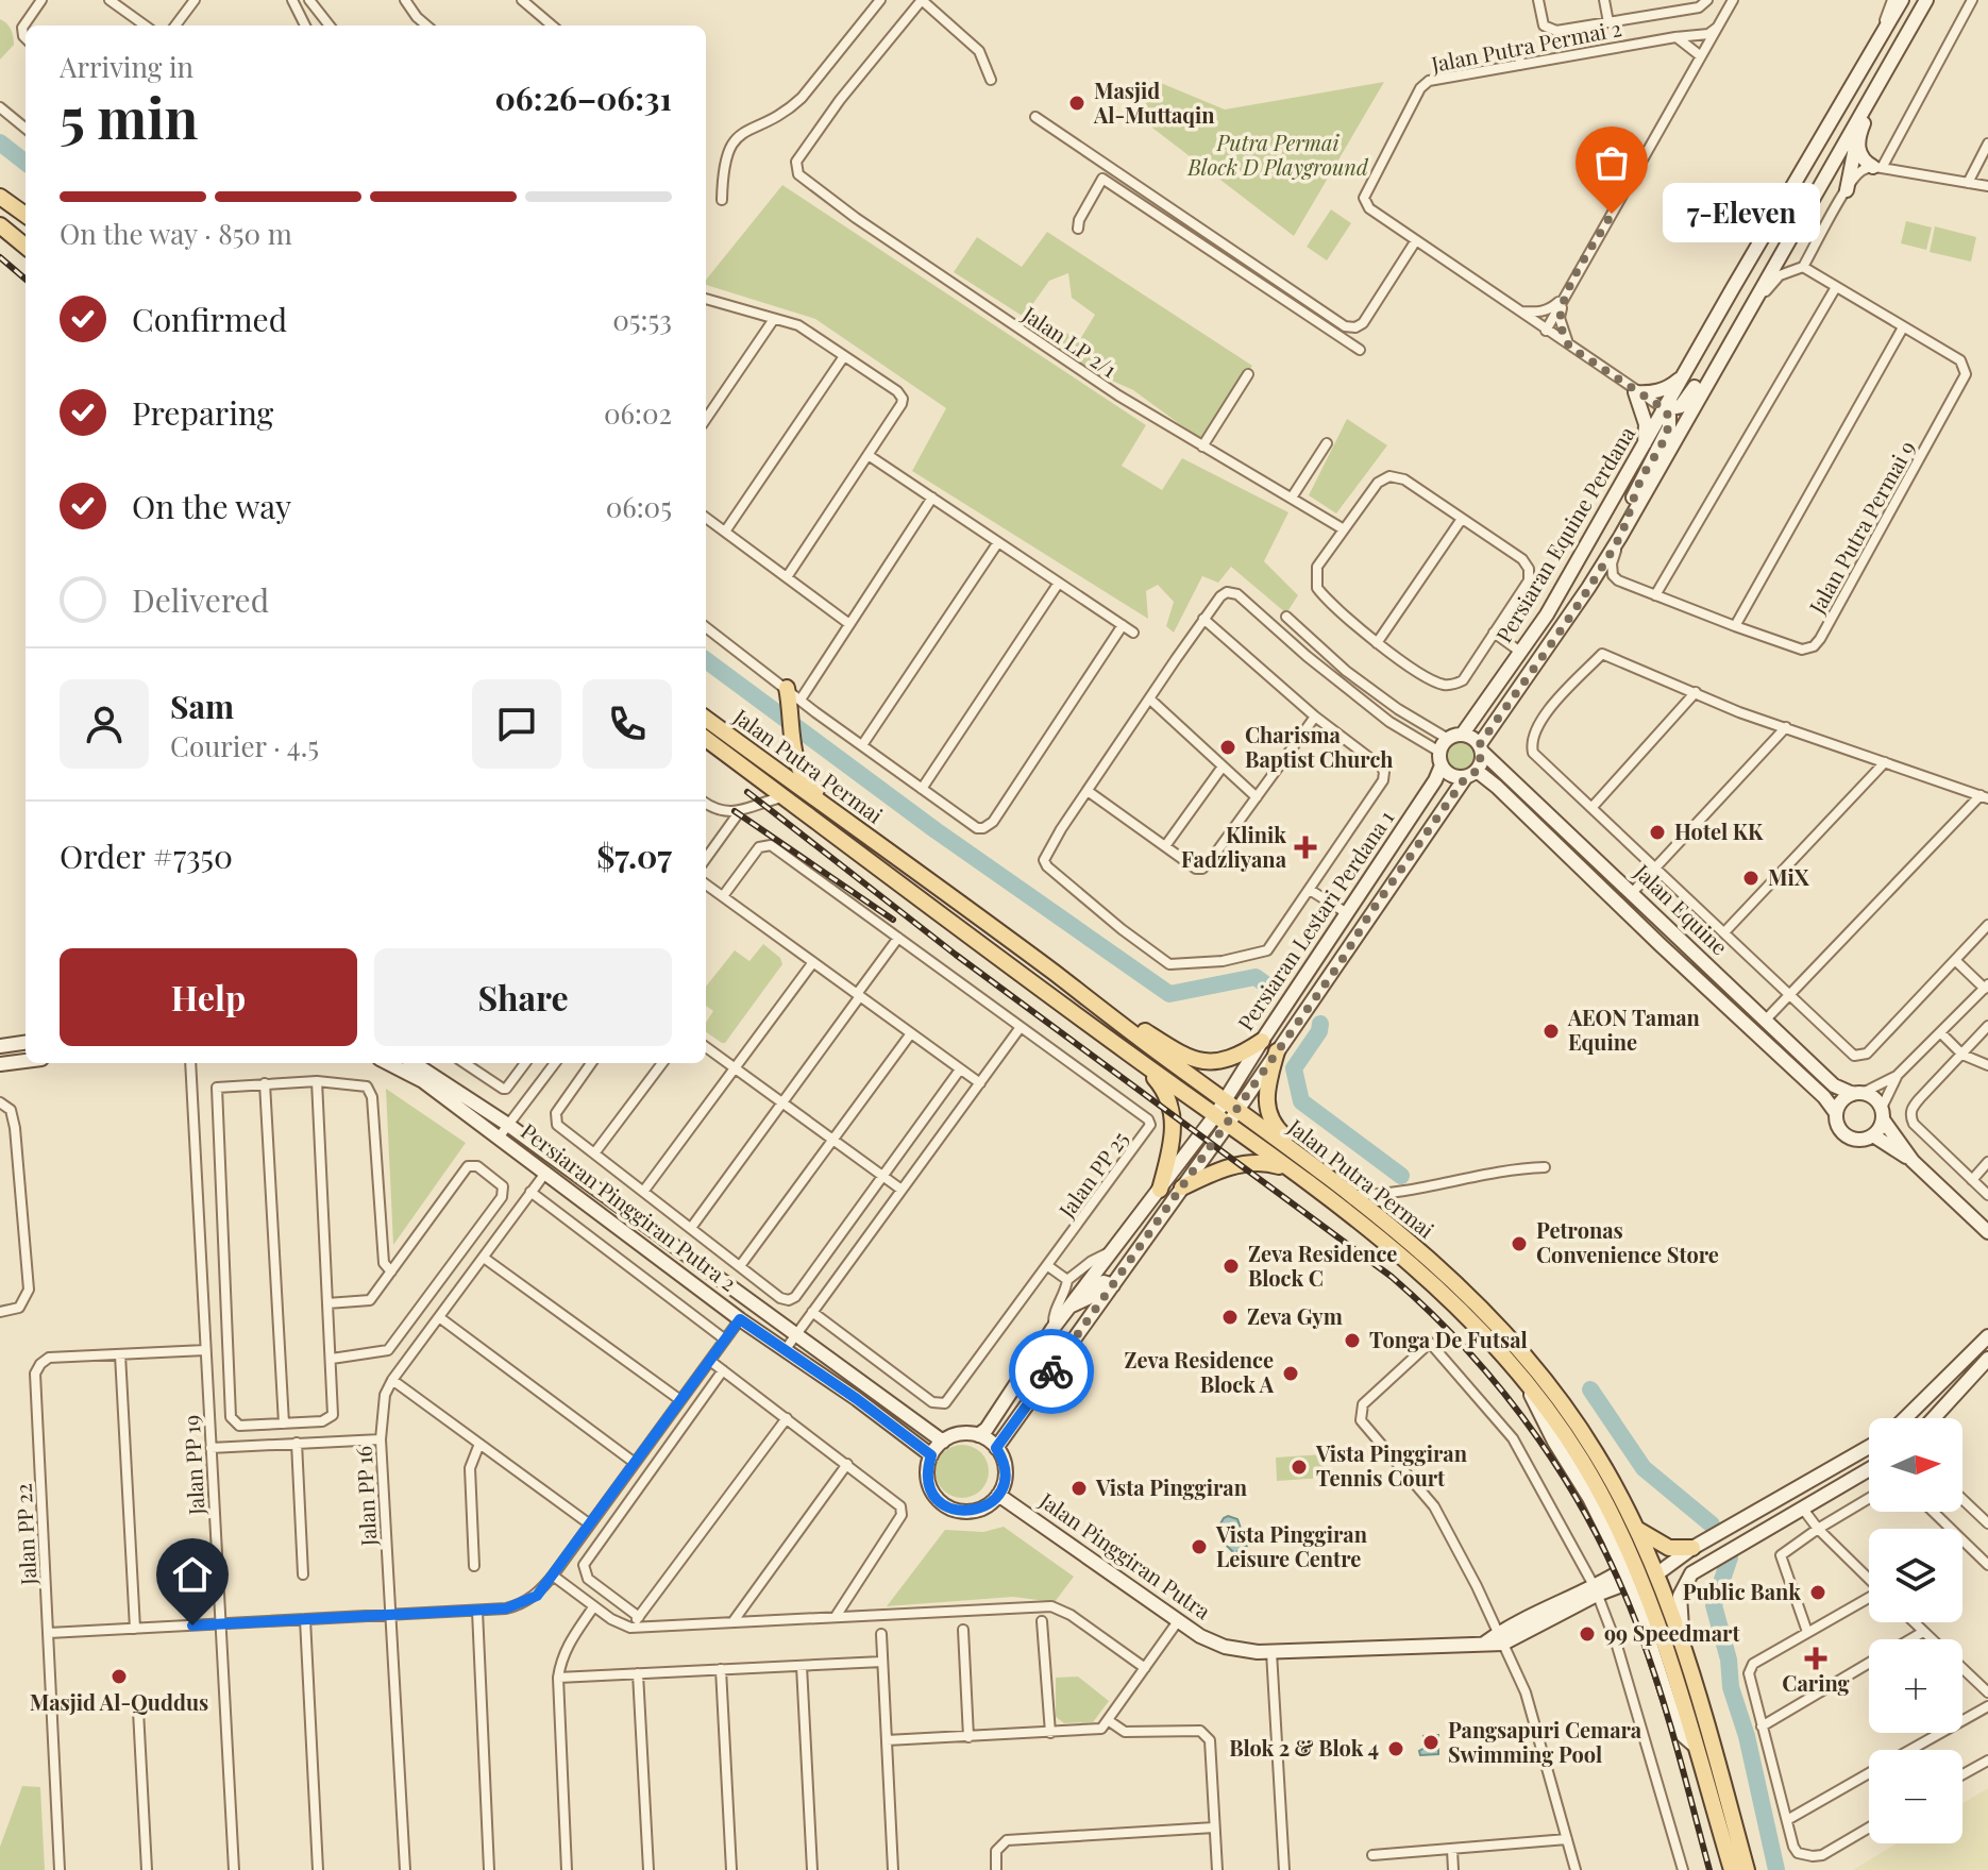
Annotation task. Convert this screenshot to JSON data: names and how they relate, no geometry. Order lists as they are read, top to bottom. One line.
{"streets":{"main road":["Jalan Putra Permai"],"street":["Jalan Putra Permai 2","Jalan LP 2/1","Jalan Putra Permai 9","Persiaran Equine Perdana","Jalan Equine","Persiaran Lestari Perdana 1","Jalan PP 25","Persiaran Pinggiran Putra 2","Jalan PP 19","Jalan PP 16","Jalan PP 22","Jalan Pinggiran Putra"]},"crossings":[["Jalan Putra Permai 2","Persiaran Equine Perdana"],["Persiaran Equine Perdana","Jalan Equine"],["Persiaran Equine Perdana","Persiaran Lestari Perdana 1"],["Jalan Putra Permai","Persiaran Lestari Perdana 1"],["Jalan Equine","Persiaran Lestari Perdana 1"],["Persiaran Pinggiran Putra 2","Jalan PP 16"],["Persiaran Pinggiran Putra 2","Jalan Pinggiran Putra"],["Jalan PP 19","Jalan PP 22"]],"parks":["Putra Permai Block D Playground"],"places":{"other":["Masjid Al-Muttaqin","7-Eleven","Charisma Baptist Church","Hotel KK","MiX","AEON Taman Equine","Petronas Convenience Store","Zeva Residence Block C","Zeva Gym","Tonga De Futsal","Zeva Residence Block A","Vista Pinggiran Tennis Court","Vista Pinggiran","Vista Pinggiran Leisure Centre","Public Bank","99 Speedmart","Masjid Al-Quddus","Pangsapuri Cemara Swimming Pool","Blok 2 & Blok 4"],"health":["Klinik Fadzliyana","Caring"]},"north":"right","page":{"heading":["5 min","Arriving in","06:26–06:31"],"panel":["Sam","Courier · 4.5","Order #7350","$7.07"],"bar":"On the way · 850 m","bubble":"7-Eleven","list":[["Confirmed","05:53"],["Preparing","06:02"],["On the way","06:05"],"Delivered"],"buttons":["Help","Share"],"map_buttons":["+","−"]}}
